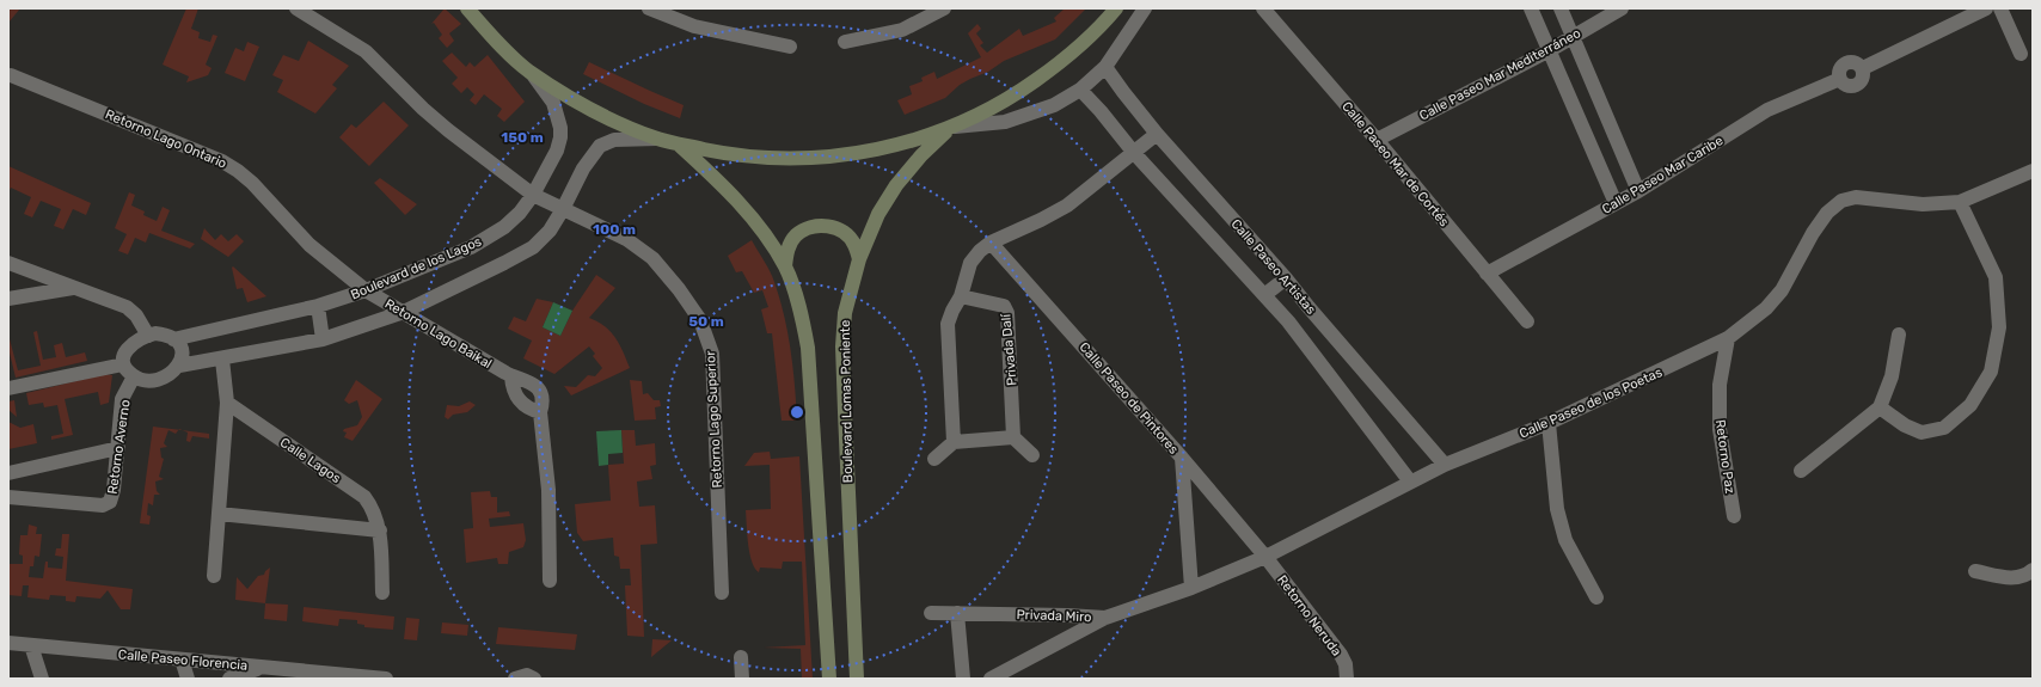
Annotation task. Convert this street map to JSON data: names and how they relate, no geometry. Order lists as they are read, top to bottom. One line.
{"streets":{"street":["Calle Paseo Mar Mediterráneo","Retorno Lago Ontario","Calle Paseo Mar de Cortés","Calle Paseo Mar Caribe","Calle Paseo Artistas","Boulevard de los Lagos","Retorno Lago Baikal","Privada Dalí","Calle Paseo de Pintores","Boulevard Lomas Poniente","Calle Paseo de los Poetas","Retorno Lago Superior","Retorno Averno","Retorno Paz","Calle Lagos","Privada Miro","Retorno Neruda","Calle Paseo Florencia"]},"crossings":[["Calle Paseo Mar Mediterráneo","Calle Paseo Mar de Cortés"],["Retorno Lago Ontario","Boulevard de los Lagos"],["Retorno Lago Ontario","Retorno Lago Baikal"],["Calle Paseo Mar de Cortés","Calle Paseo Mar Caribe"],["Calle Paseo Artistas","Calle Paseo de los Poetas"],["Boulevard de los Lagos","Retorno Lago Baikal"],["Boulevard de los Lagos","Retorno Lago Superior"],["Boulevard de los Lagos","Retorno Averno"],["Calle Paseo de Pintores","Calle Paseo de los Poetas"],["Calle Paseo de Pintores","Retorno Neruda"],["Calle Paseo de los Poetas","Retorno Paz"],["Calle Paseo de los Poetas","Privada Miro"],["Calle Paseo de los Poetas","Retorno Neruda"]],"rings":["150 m","100 m","50 m"]}
